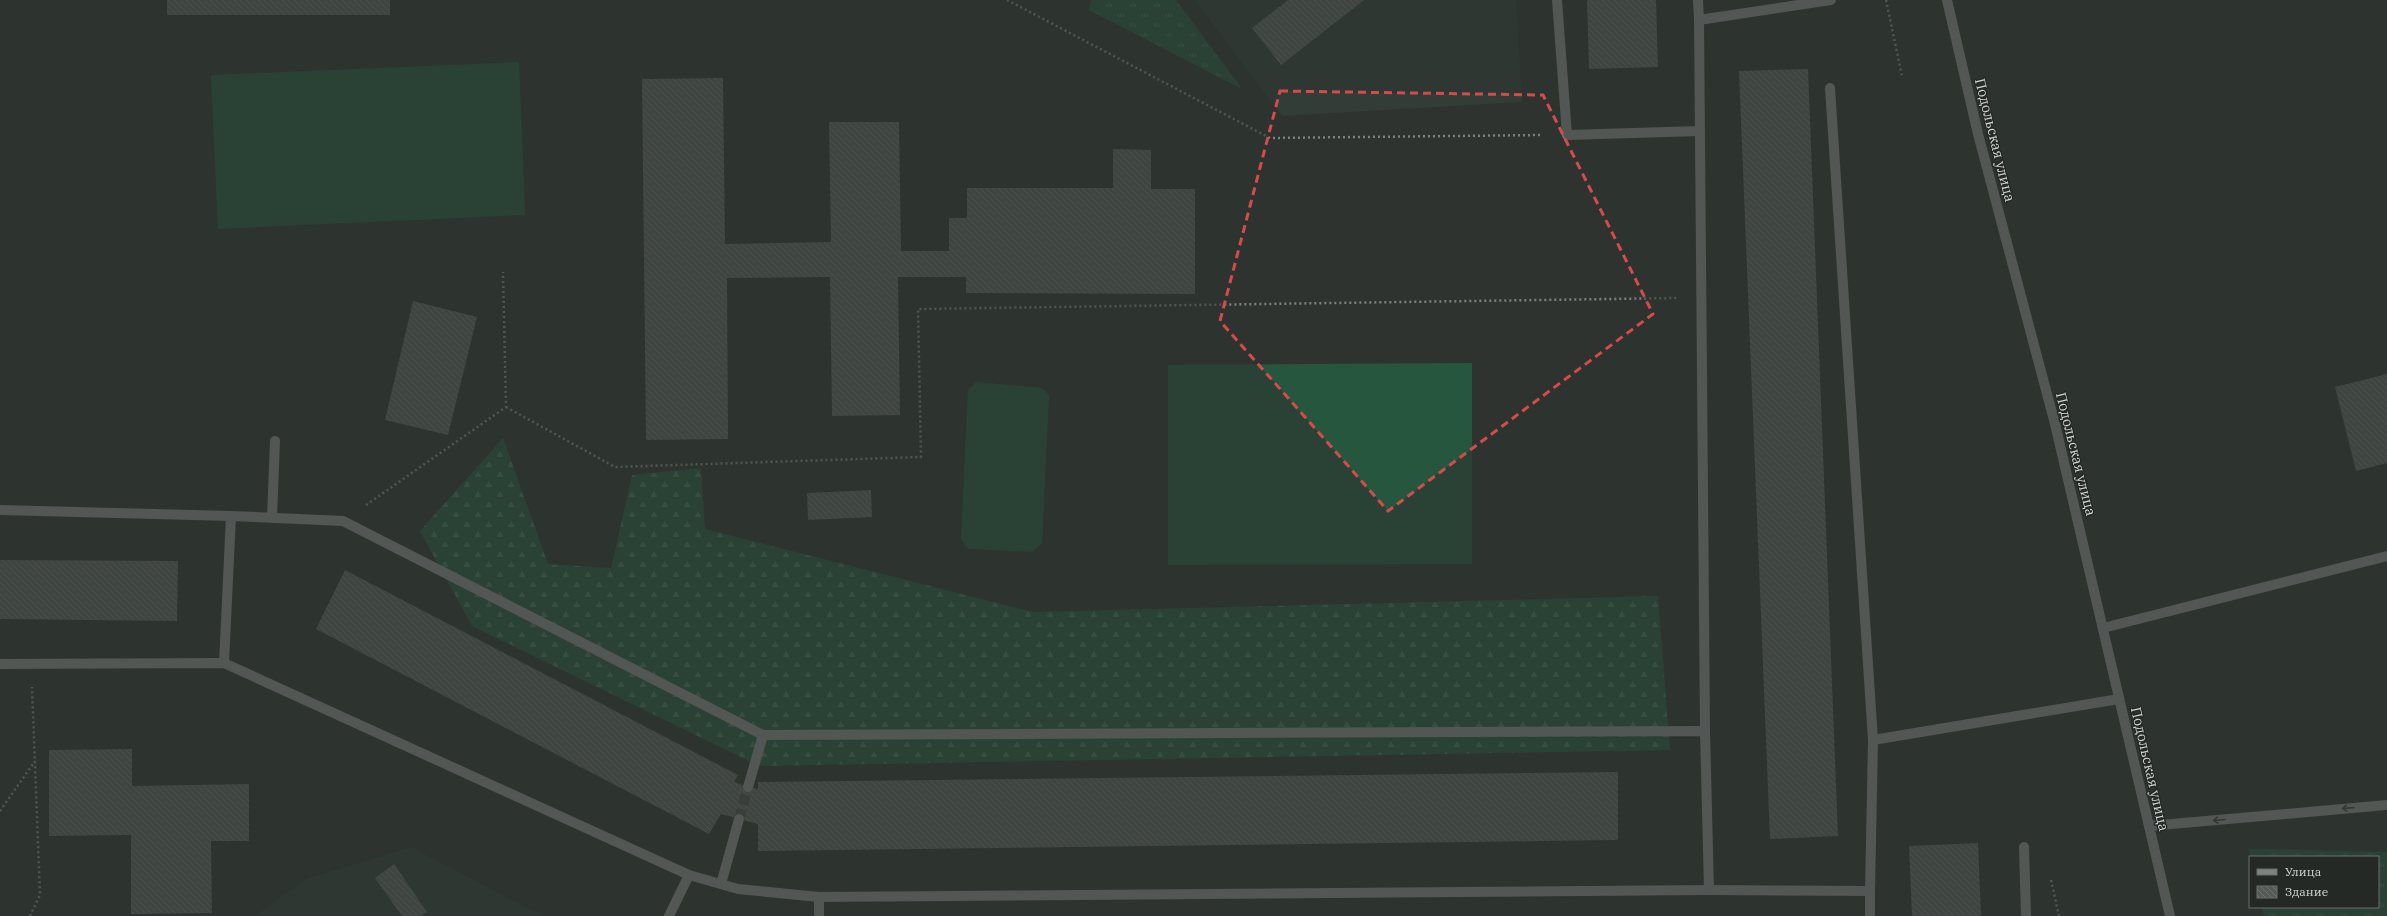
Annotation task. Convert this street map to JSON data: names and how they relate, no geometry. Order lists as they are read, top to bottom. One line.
{"streets":{"street":["Подольская улица"]},"legend":["Улица","Здание"]}
